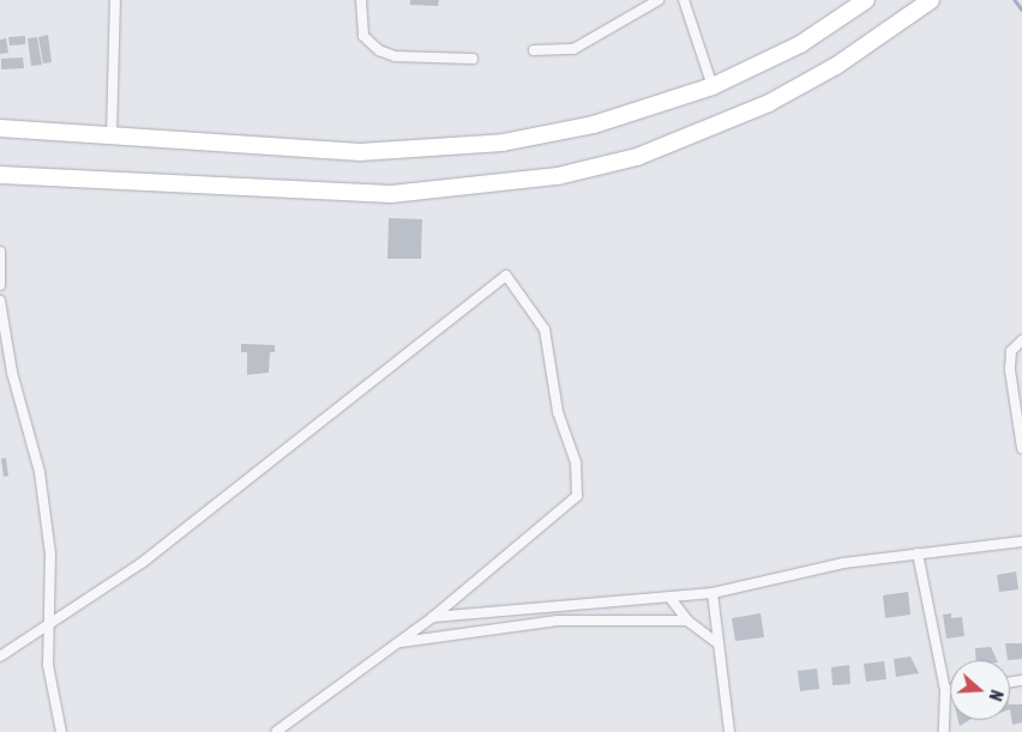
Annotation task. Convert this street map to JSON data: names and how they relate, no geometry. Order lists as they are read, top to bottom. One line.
{"north":"right"}
